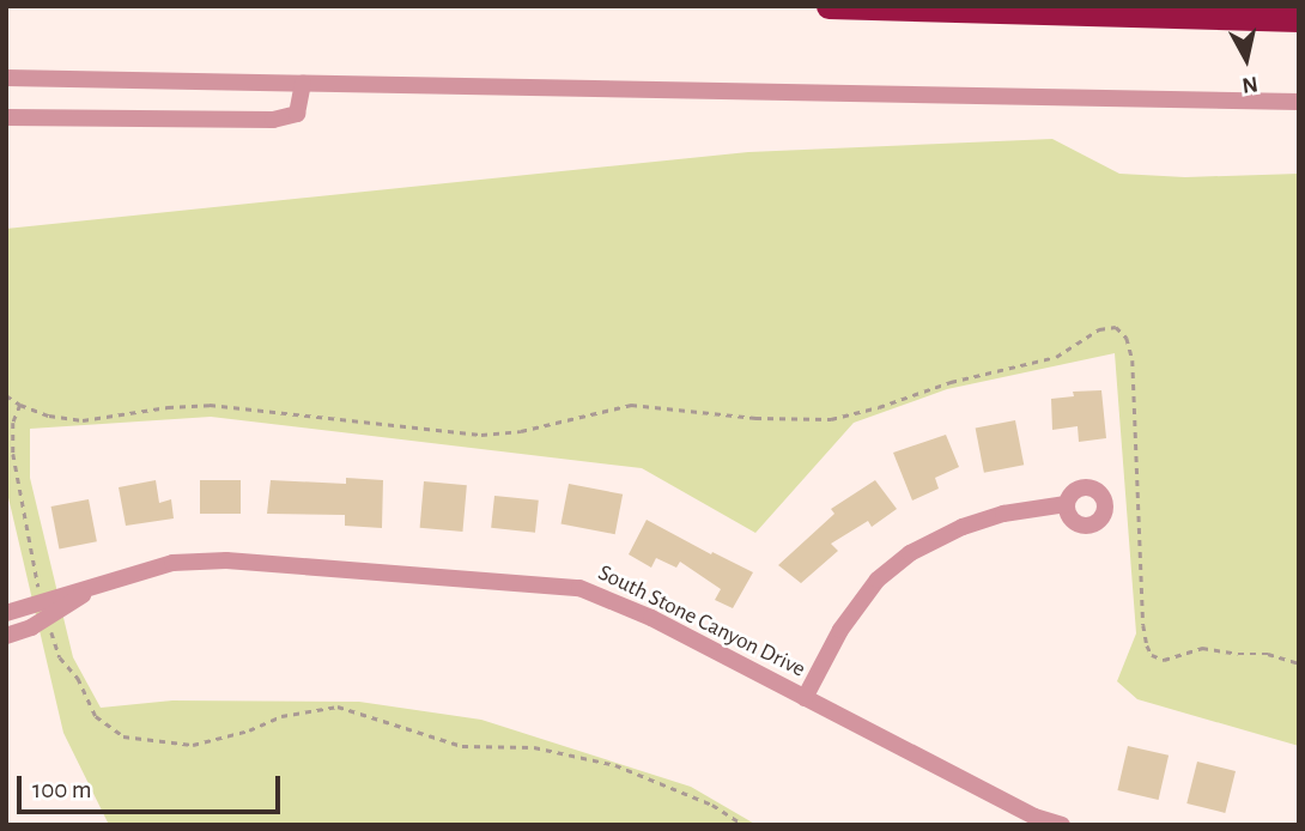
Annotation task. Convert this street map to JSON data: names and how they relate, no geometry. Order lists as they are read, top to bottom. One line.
{"streets":{"street":["South Stone Canyon Drive"]},"scale_bar":"100 m","north":"bottom"}
